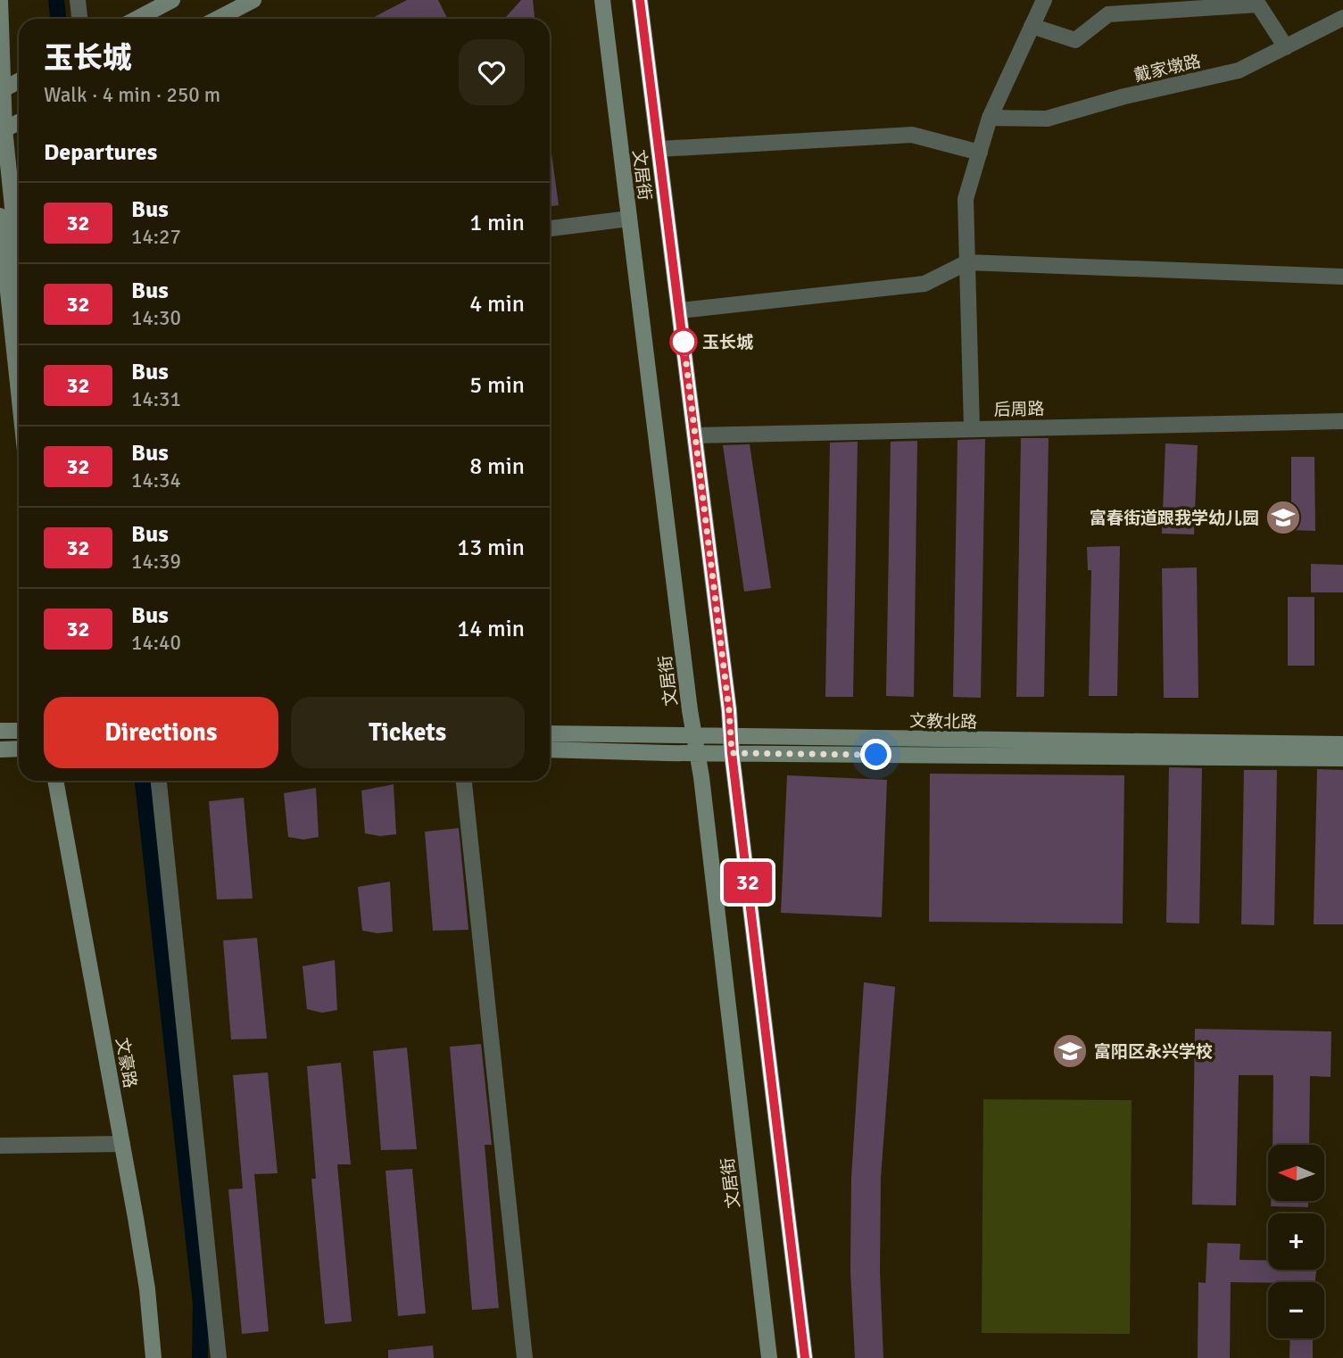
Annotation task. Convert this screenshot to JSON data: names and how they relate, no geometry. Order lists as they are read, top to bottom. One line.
{"streets":{"street":["戴家墩路","文居街","后周路","文教北路","文豪路"]},"crossings":[["文居街","后周路"],["文居街","文教北路"]],"places":{"other":["玉长城"],"school or university":["富春街道跟我学幼儿园","富阳区永兴学校"]},"lines":["bus line 32"],"north":"left","page":{"on_map":"32","heading":[["玉长城","Walk · 4 min · 250 m"],"Departures"],"list":[{"mark":"32","name":"Bus","note":"14:27","value":"1 min"},{"mark":"32","name":"Bus","note":"14:30","value":"4 min"},{"mark":"32","name":"Bus","note":"14:31","value":"5 min"},{"mark":"32","name":"Bus","note":"14:34","value":"8 min"},{"mark":"32","name":"Bus","note":"14:39","value":"13 min"},{"mark":"32","name":"Bus","note":"14:40","value":"14 min"}],"buttons":["Directions","Tickets"],"map_buttons":["+","−"]}}
